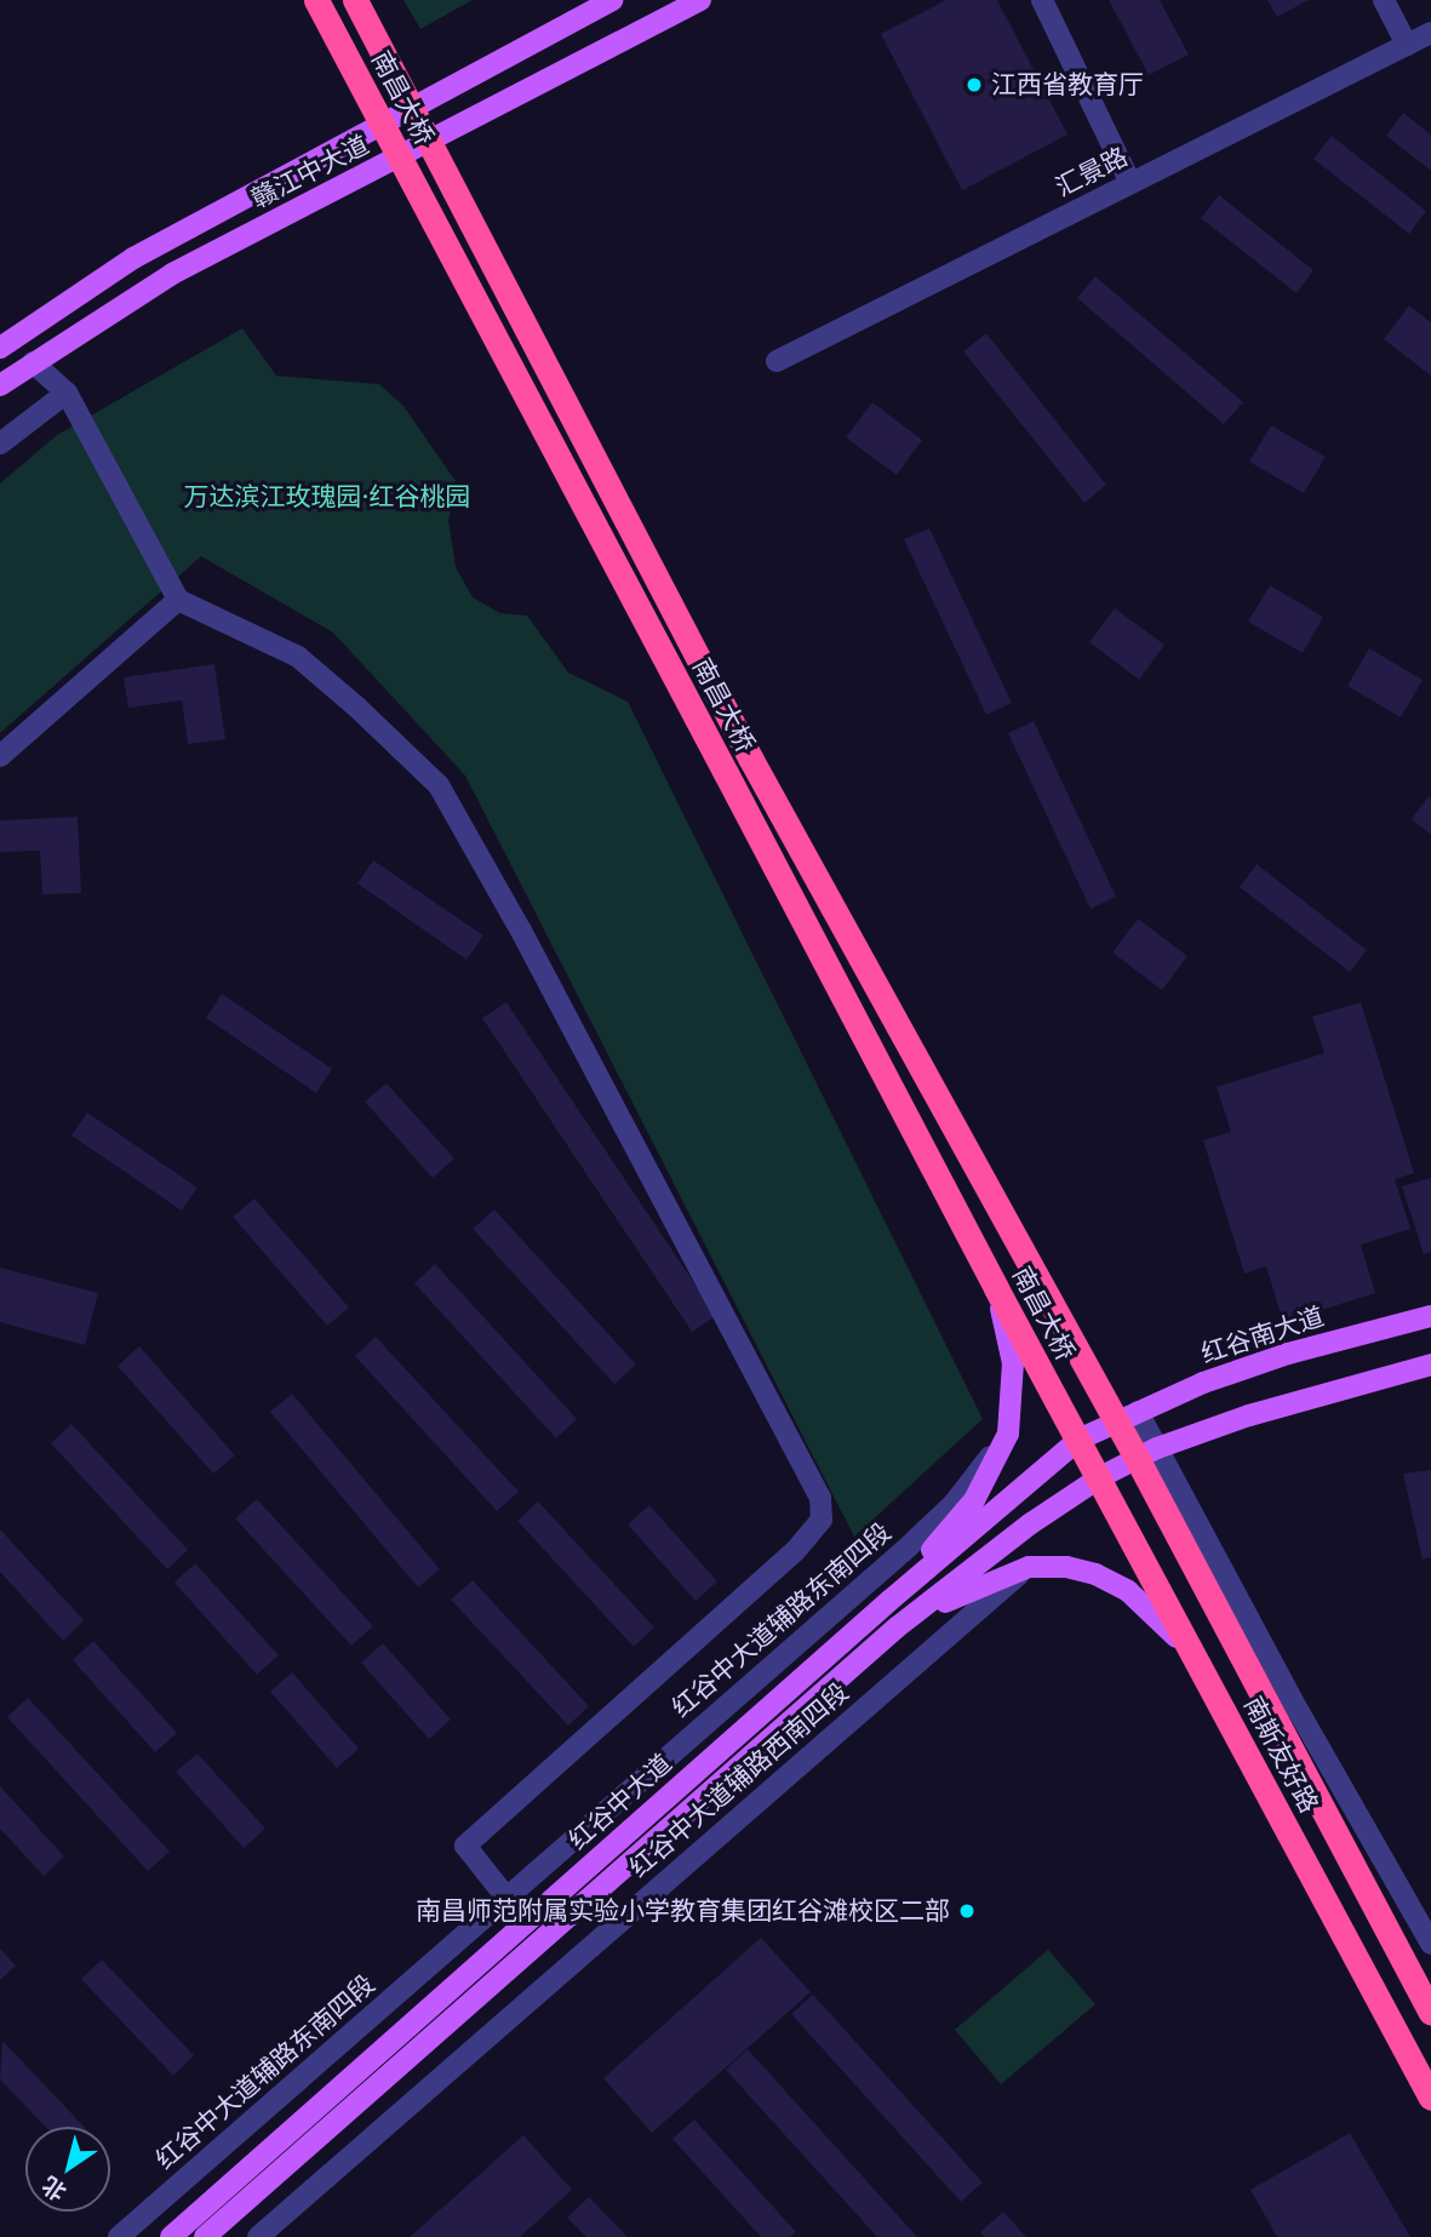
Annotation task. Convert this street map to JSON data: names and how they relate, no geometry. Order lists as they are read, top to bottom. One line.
{"streets":{"highway":["南昌大桥","南斯友好路"],"main road":["赣江中大道","红谷南大道","红谷中大道"],"street":["汇景路","红谷中大道辅路东南四段","红谷中大道辅路西南四段"]},"crossings":[["南昌大桥","红谷南大道"],["南昌大桥","南斯友好路"],["南昌大桥","红谷中大道"],["红谷南大道","南斯友好路"],["红谷南大道","红谷中大道"],["南斯友好路","红谷中大道"]],"parks":["万达滨江玫瑰园·红谷桃园"],"places":["江西省教育厅","南昌师范附属实验小学教育集团红谷滩校区二部"],"north":"bottom left"}
